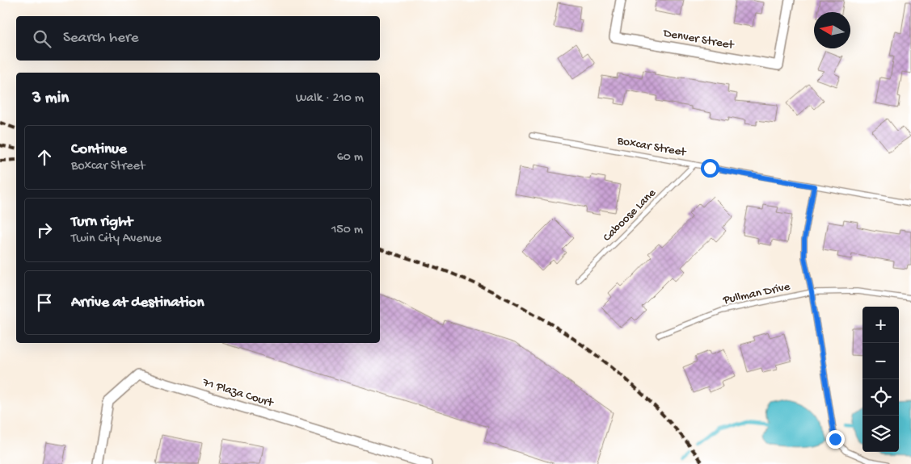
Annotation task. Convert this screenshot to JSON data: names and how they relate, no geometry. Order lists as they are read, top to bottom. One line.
{"streets":{"street":["Denver Street","71 Plaza Court"],"lane":["Boxcar Street","Caboose Lane","Pullman Drive"]},"crossings":[["Boxcar Street","Caboose Lane"]],"north":"left","page":{"search":"Search here","heading":["3 min","Walk · 210 m"],"list":[["Continue","Boxcar Street","60 m"],["Turn right","Twin City Avenue","150 m"],"Arrive at destination"],"map_buttons":["+","−"]}}
